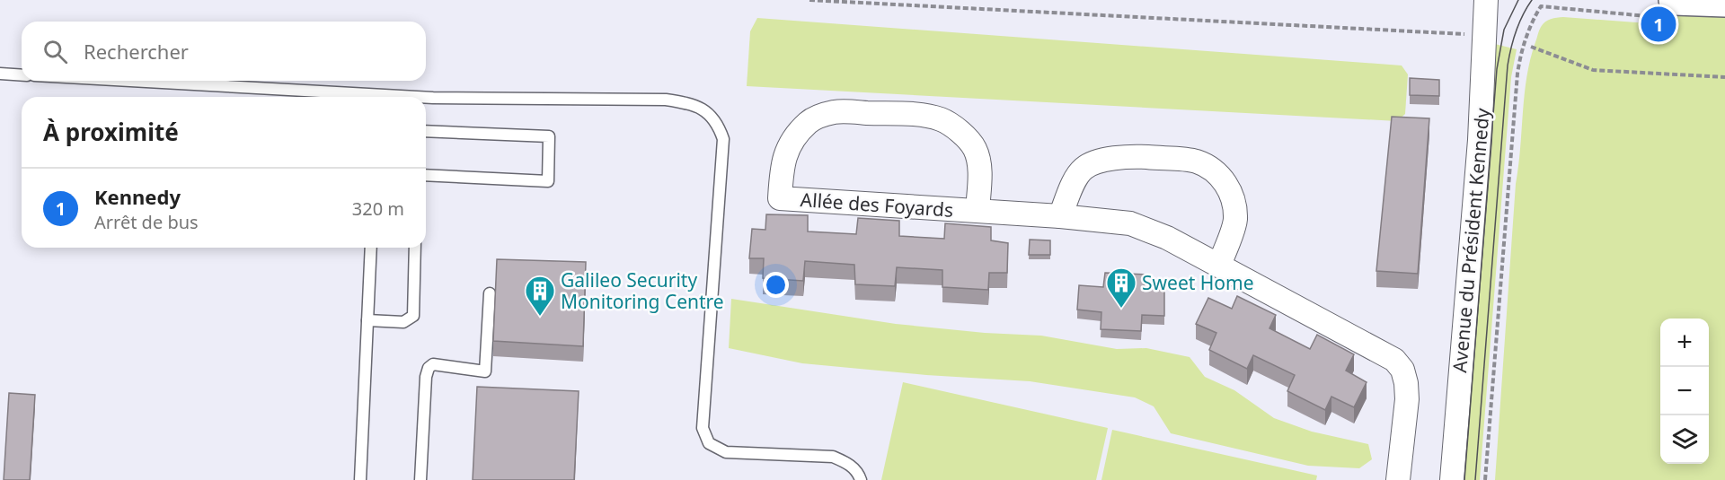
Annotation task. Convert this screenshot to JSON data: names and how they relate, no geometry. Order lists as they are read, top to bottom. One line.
{"streets":{"street":["Allée des Foyards","Avenue du Président Kennedy"]},"places":{"building":["Sweet Home","Galileo Security Monitoring Centre"]},"page":{"pins":"1","search":"Rechercher","heading":"À proximité","list":[{"mark":"1","name":"Kennedy","note":"Arrêt de bus","value":"320 m"}],"map_buttons":["+","−"]}}
